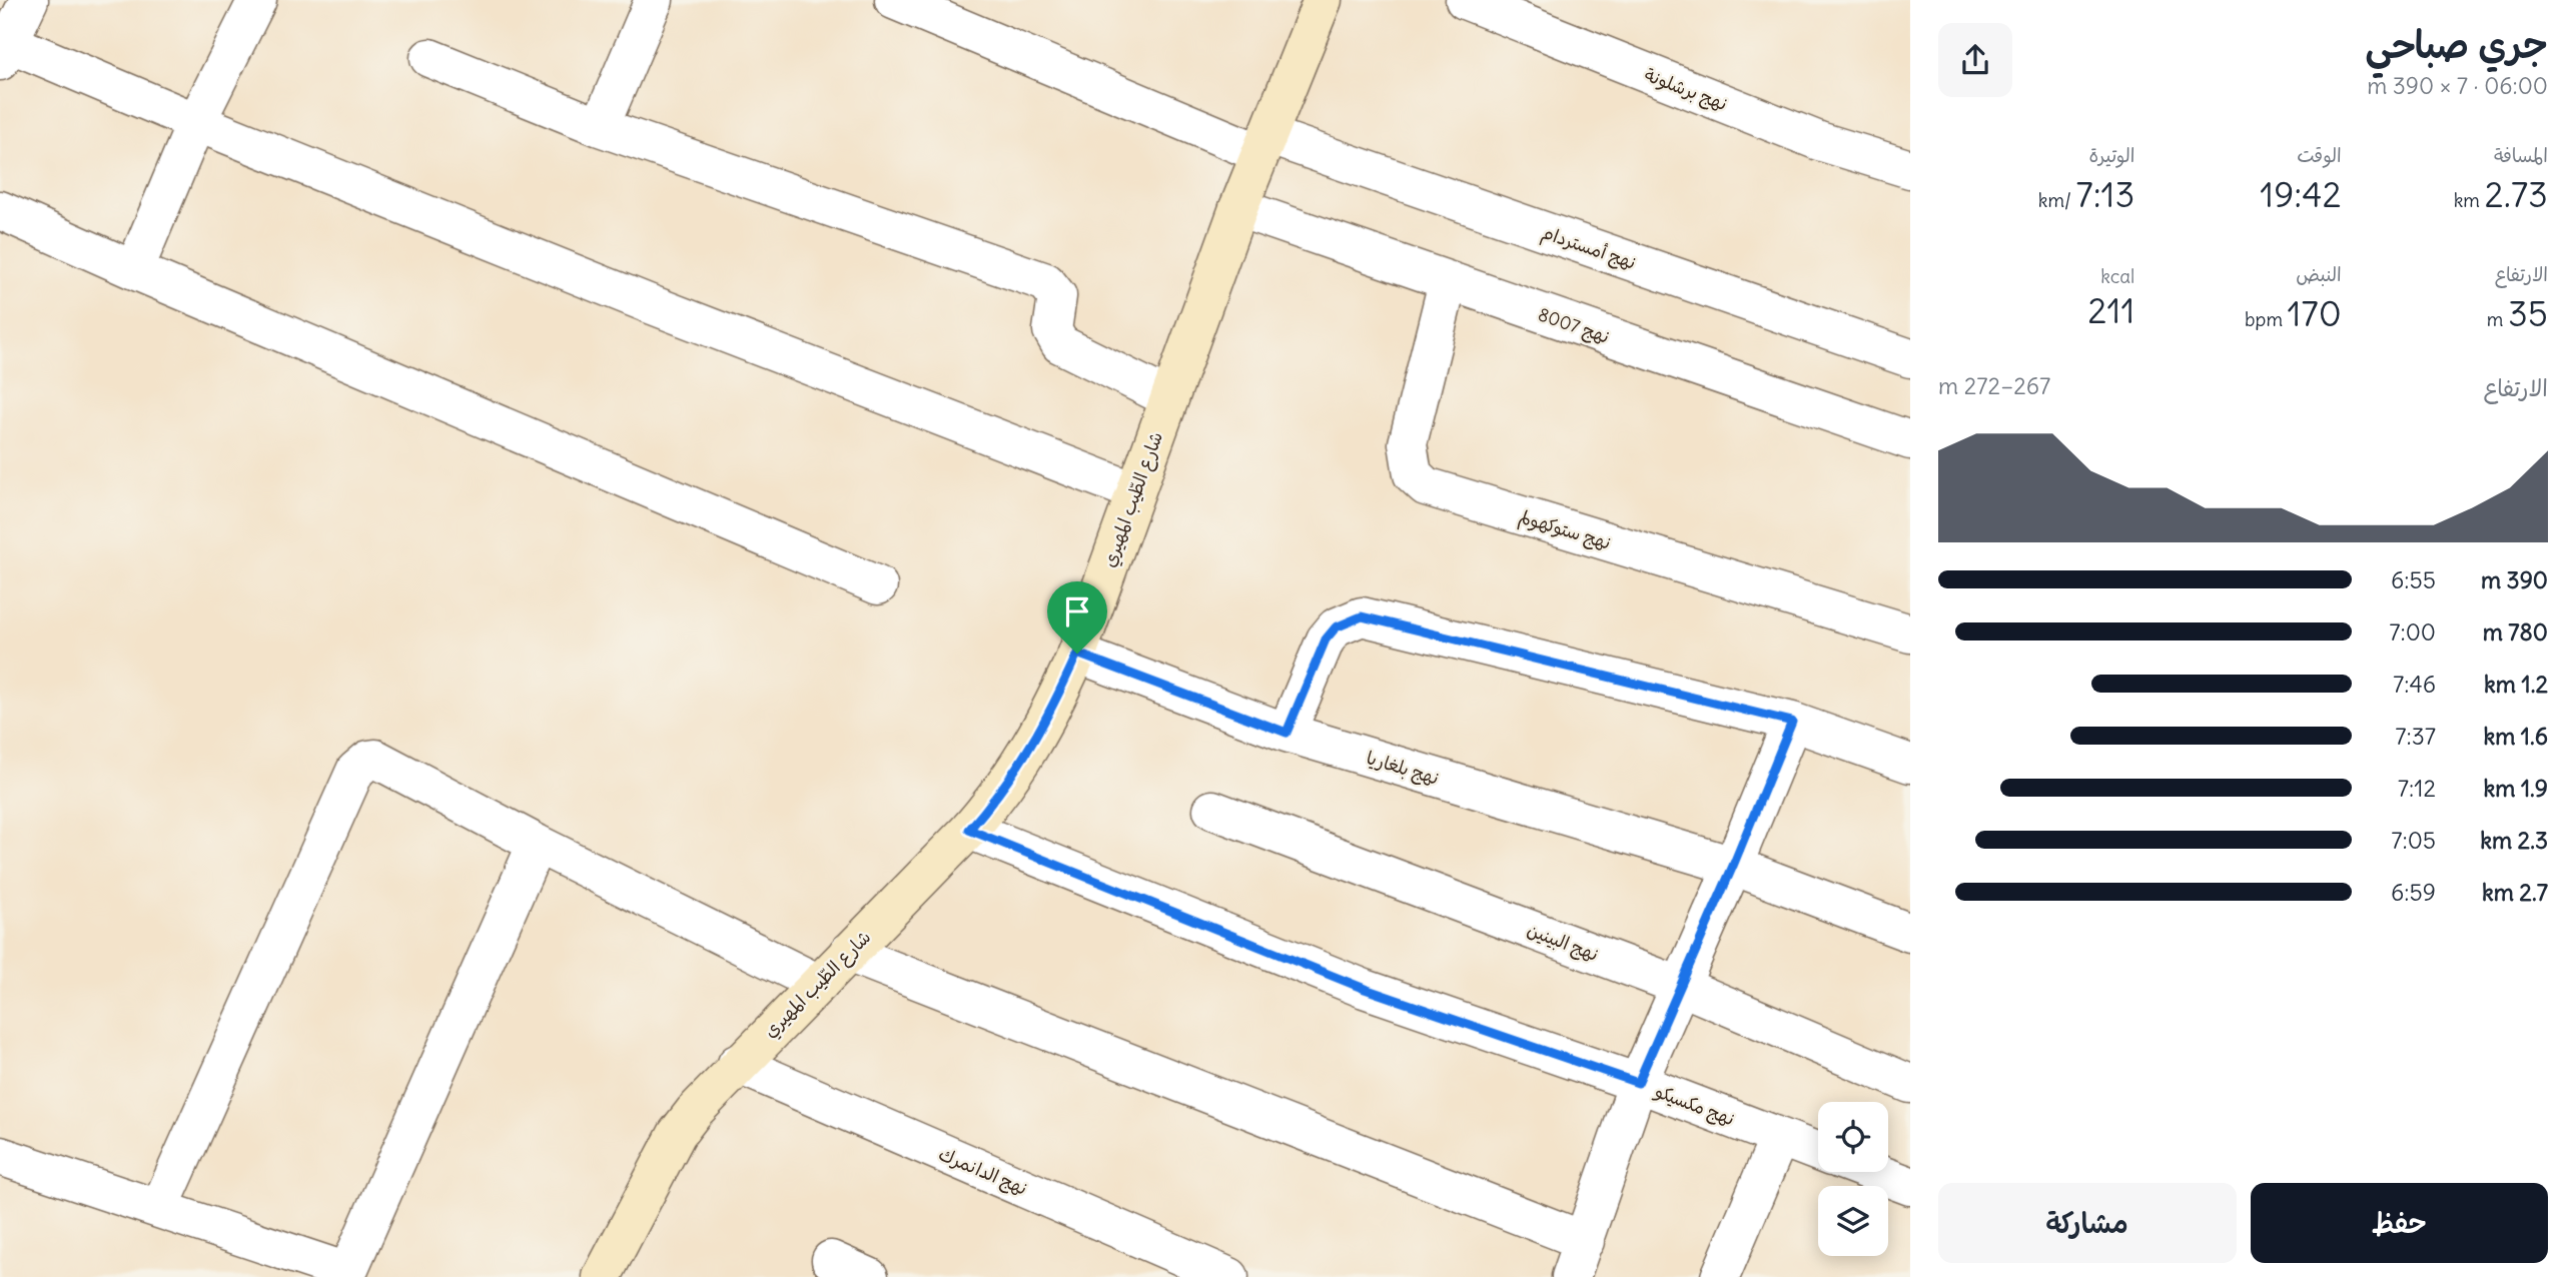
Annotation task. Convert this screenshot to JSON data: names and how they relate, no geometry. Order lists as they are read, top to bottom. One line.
{"streets":{"street":["نهج برشلونة","نهج أمستردام","نهج 8007","شارع الطّيب المهيري","نهج ستوكهولم","نهج بلغاريا","نهج البينين","نهج مكسيكو","نهج الدانمرك"]},"crossings":[["نهج أمستردام","شارع الطّيب المهيري"],["نهج 8007","شارع الطّيب المهيري"],["نهج 8007","نهج ستوكهولم"],["شارع الطّيب المهيري","نهج بلغاريا"],["شارع الطّيب المهيري","نهج مكسيكو"],["شارع الطّيب المهيري","نهج الدانمرك"]],"page":{"heading":["جري صباحي","06:00 · 7 × 390 m"],"stats":[["المسافة","2.73 km"],["الوقت","19:42"],["الوتيرة","7:13 /km"],["الارتفاع","35 m"],["النبض","170 bpm"],["kcal","211"]],"chart":["الارتفاع","267–272 m"],"list":[{"name":"390 m","note":"6:55"},{"name":"780 m","note":"7:00"},{"name":"1.2 km","note":"7:46"},{"name":"1.6 km","note":"7:37"},{"name":"1.9 km","note":"7:12"},{"name":"2.3 km","note":"7:05"},{"name":"2.7 km","note":"6:59"}],"buttons":["حفظ","مشاركة"]}}
